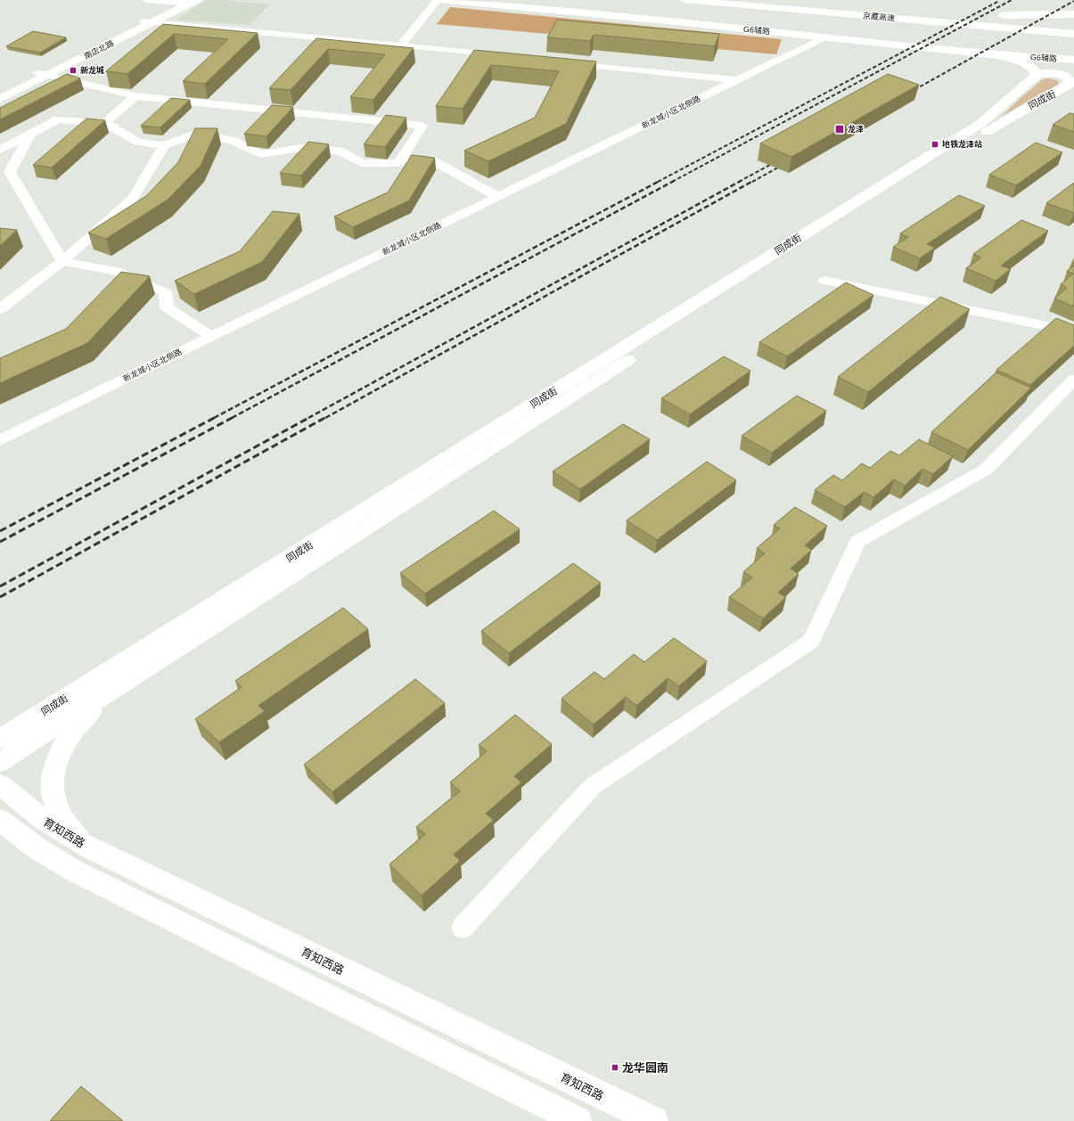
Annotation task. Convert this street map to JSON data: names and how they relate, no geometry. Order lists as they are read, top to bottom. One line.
{"streets":{"main road":["京藏高速","G6辅路","南店北路","同成街","育知西路"],"street":["新龙城小区北侧路"]},"crossings":[["G6辅路","新龙城小区北侧路"]],"places":{"transit":["新龙城","龙泽","地铁龙泽站","龙华园南"]}}
